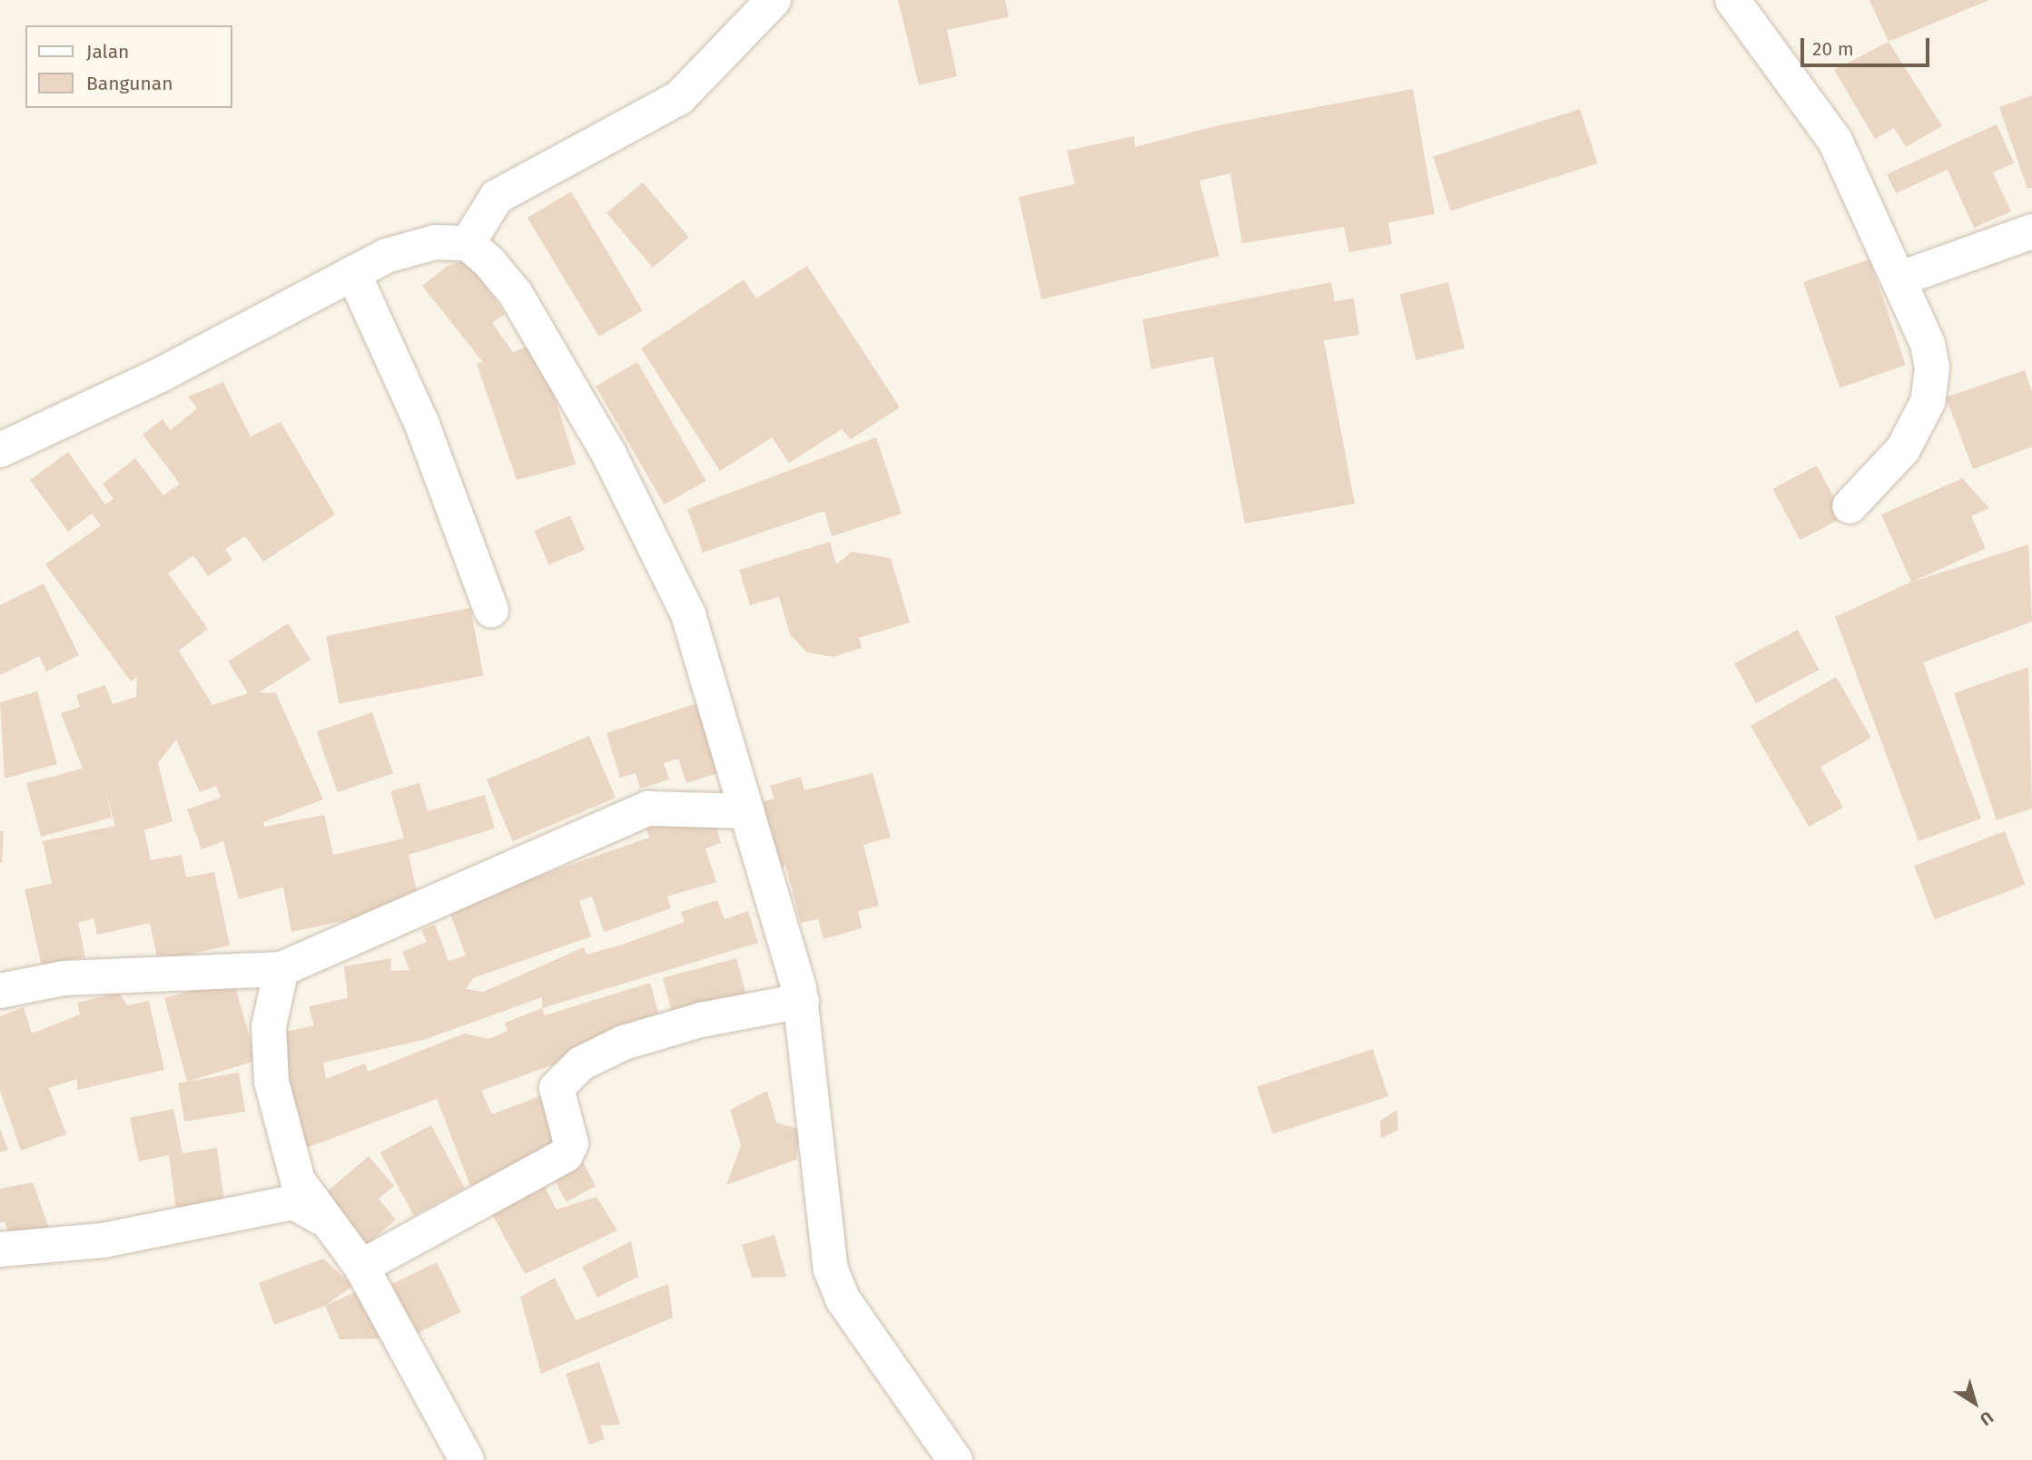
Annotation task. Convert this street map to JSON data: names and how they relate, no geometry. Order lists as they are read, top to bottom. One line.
{"legend":["Jalan","Bangunan"],"scale_bar":"20 m","north":"bottom right"}
